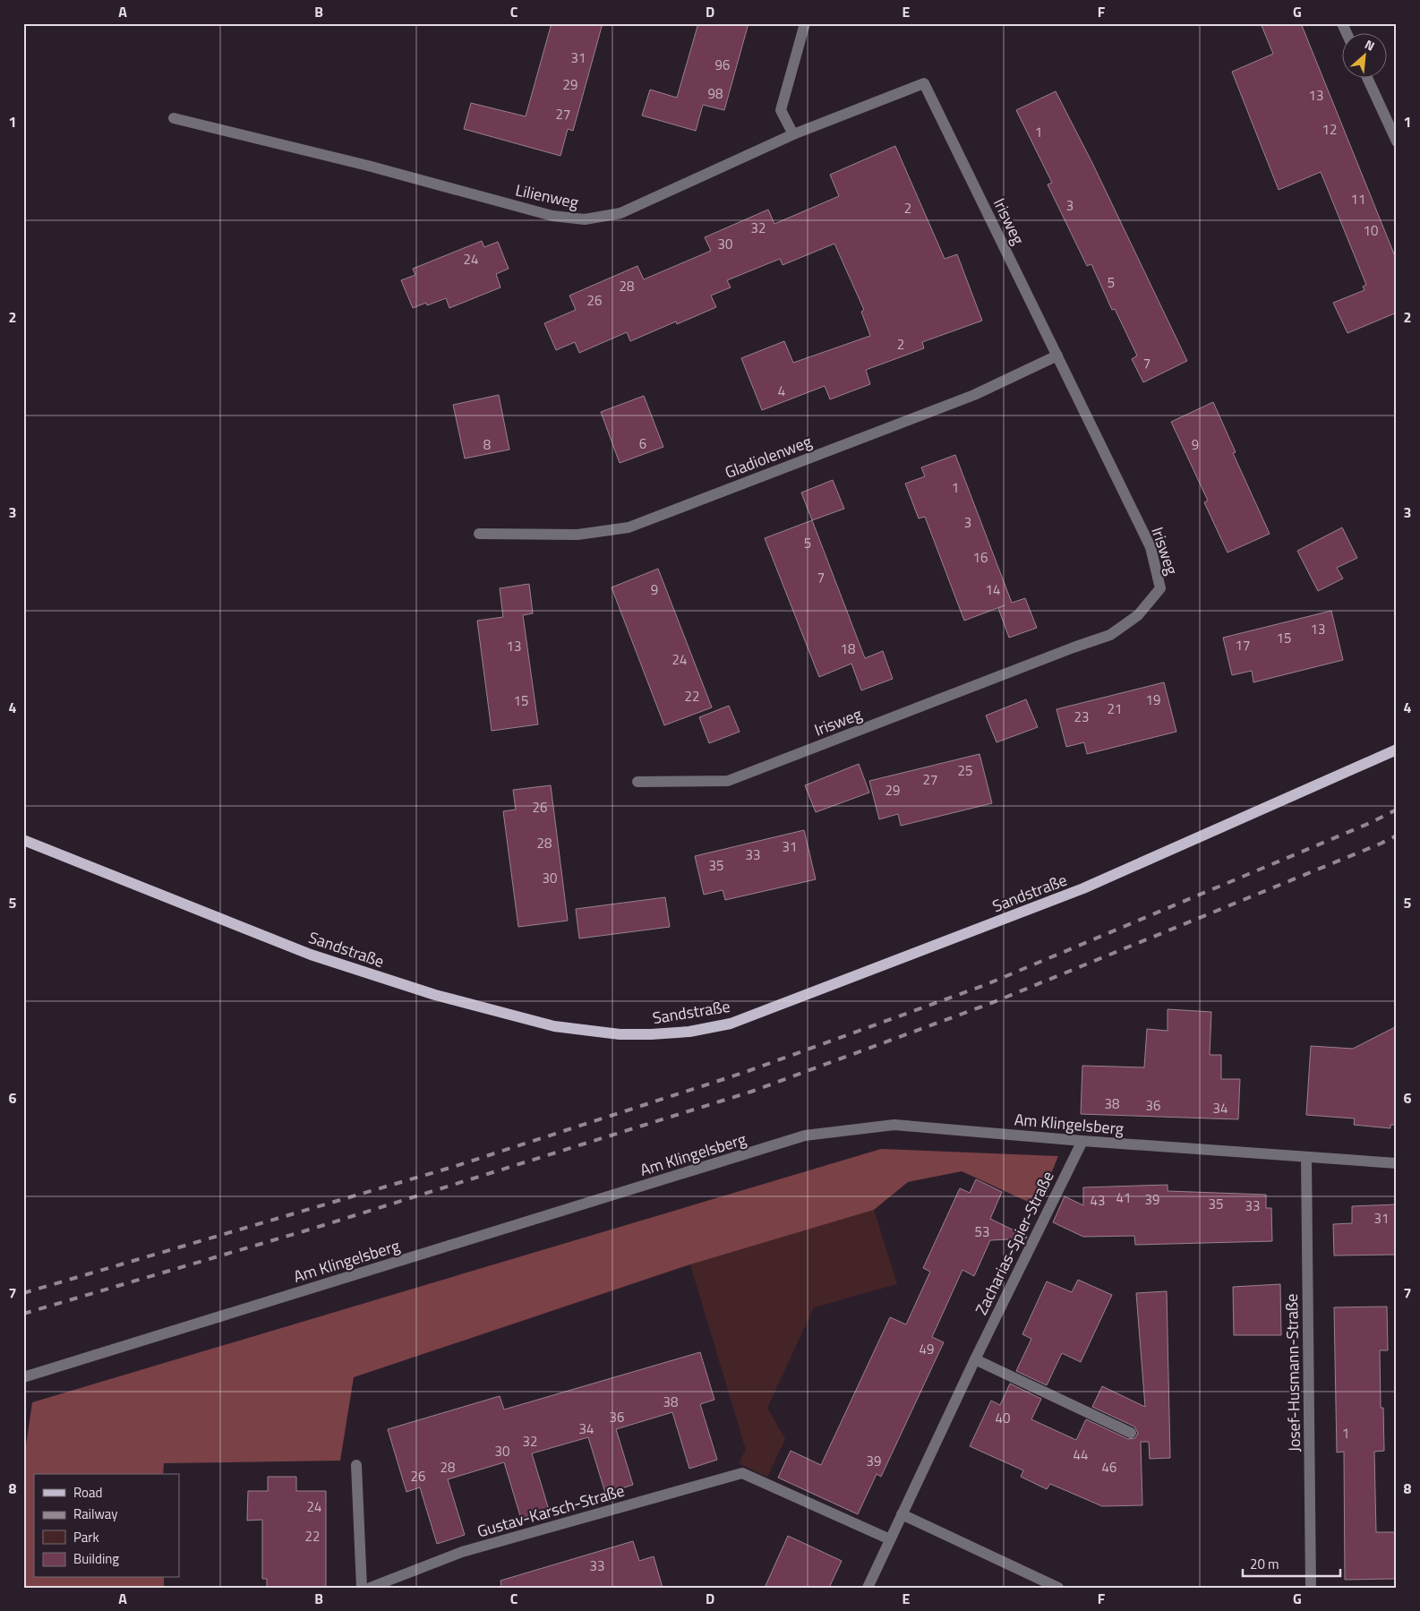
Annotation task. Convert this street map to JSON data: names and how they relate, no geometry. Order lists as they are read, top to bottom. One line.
{"streets":{"main road":["Sandstraße"],"street":["Lilienweg","Irisweg","Gladiolenweg","Am Klingelsberg","Zacharias-Spier-Straße","Josef-Husmann-Straße","Gustav-Karsch-Straße"]},"crossings":[["Lilienweg","Irisweg"],["Irisweg","Gladiolenweg"],["Am Klingelsberg","Zacharias-Spier-Straße"],["Am Klingelsberg","Josef-Husmann-Straße"],["Zacharias-Spier-Straße","Gustav-Karsch-Straße"]],"house_numbers":["31","96","29","98","13","27","12","1","11","3","2","32","10","30","24","5","28","26","2","7","4","6","8","9","1","3","5","16","7","9","14","13","15","17","13","18","24","22","19","15","21","23","25","27","29","26","28","31","33","35","30","38","36","34","41","39","43","35","33","31","53","49","38","36","40","34","1","32","30","44","39","28","46","26","24","22","33"],"legend":["Road","Railway","Park","Building"],"scale_bar":"20 m","north":"top right","grid":{"columns":["A","B","C","D","E","F","G"],"rows":["1","2","3","4","5","6","7","8"]}}
